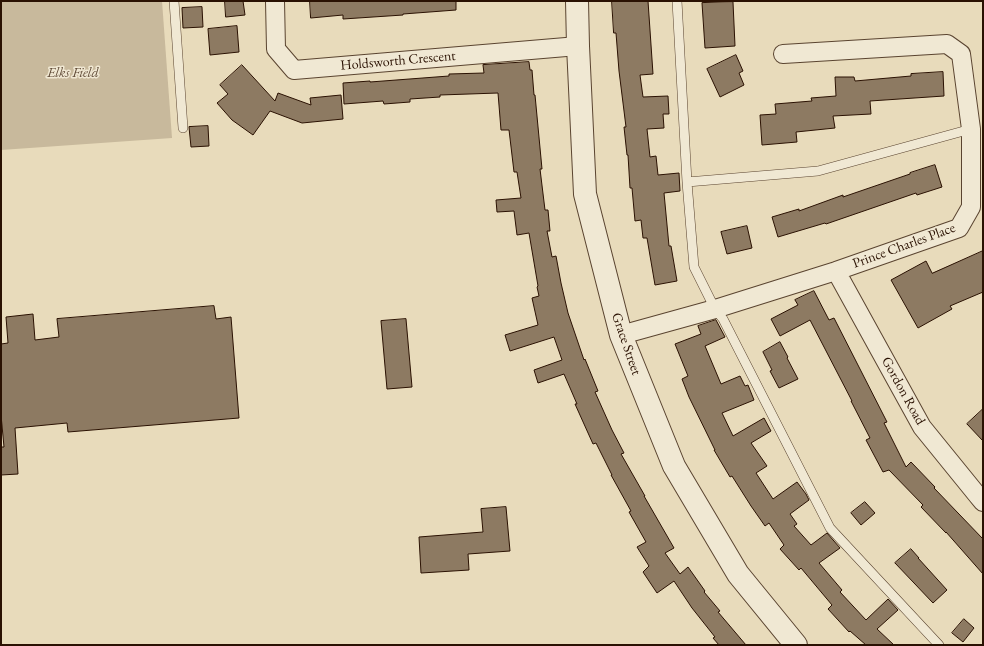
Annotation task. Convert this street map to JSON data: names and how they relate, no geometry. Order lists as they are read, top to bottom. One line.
{"streets":{"street":["Holdsworth Crescent","Prince Charles Place","Grace Street","Gordon Road"]},"crossings":[["Holdsworth Crescent","Grace Street"],["Prince Charles Place","Grace Street"],["Prince Charles Place","Gordon Road"]],"parks":["Elks Field"]}
